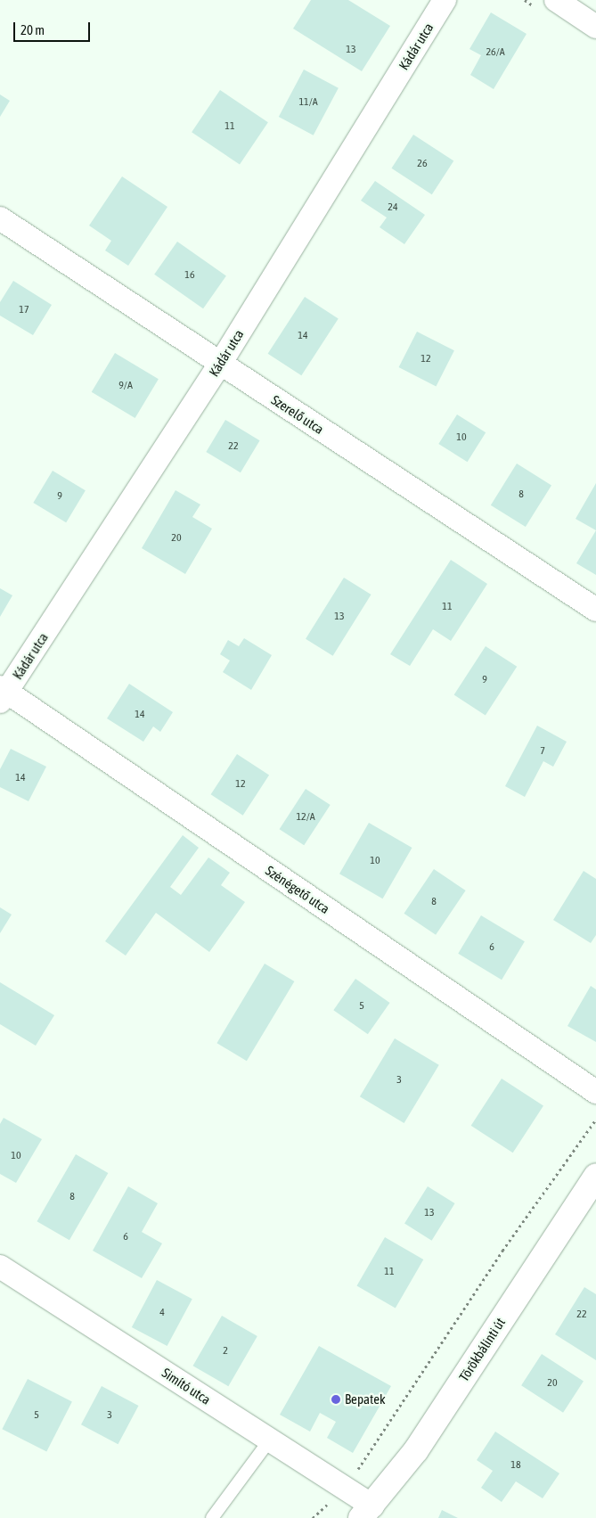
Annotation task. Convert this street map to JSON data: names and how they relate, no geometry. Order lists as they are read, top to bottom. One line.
{"streets":{"main road":["Törökbálinti út"],"street":["Kádár utca","Szerelő utca","Szénégető utca","Simító utca"]},"crossings":[["Kádár utca","Szerelő utca"],["Kádár utca","Szénégető utca"],["Törökbálinti út","Simító utca"]],"places":["Bepatek"],"house_numbers":["13","26/A","11/A","11","26","24","16","17","14","12","9/A","10","22","8","9","20","11","13","9","14","7","14","12","12/A","10","8","6","5","3","10","8","13","6","11","4","22","2","20","5","3","18"],"scale_bar":"20 m"}
